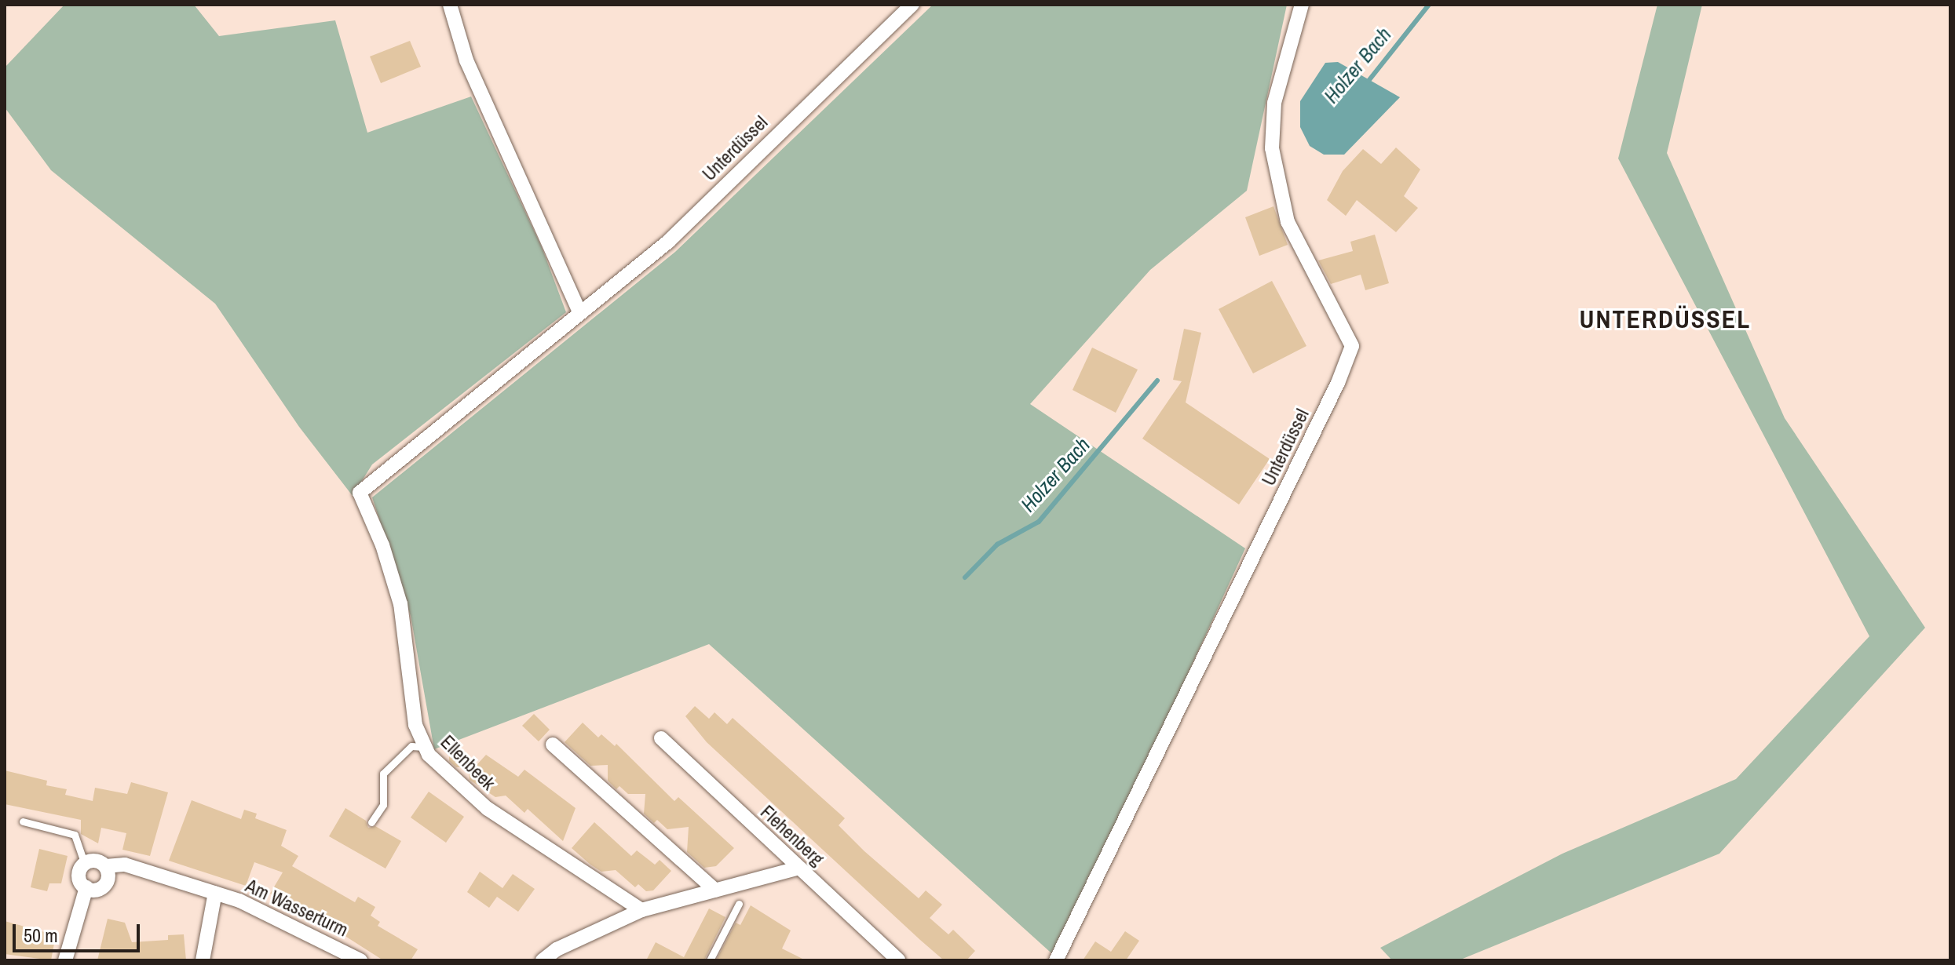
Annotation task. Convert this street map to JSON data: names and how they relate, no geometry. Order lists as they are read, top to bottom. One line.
{"streets":{"street":["Unterdüssel","Ellenbeek","Flehenberg","Am Wasserturm"]},"crossings":[["Unterdüssel","Ellenbeek"]],"districts":["UNTERDÜSSEL"],"water":["Holzer Bach"],"scale_bar":"50 m"}
